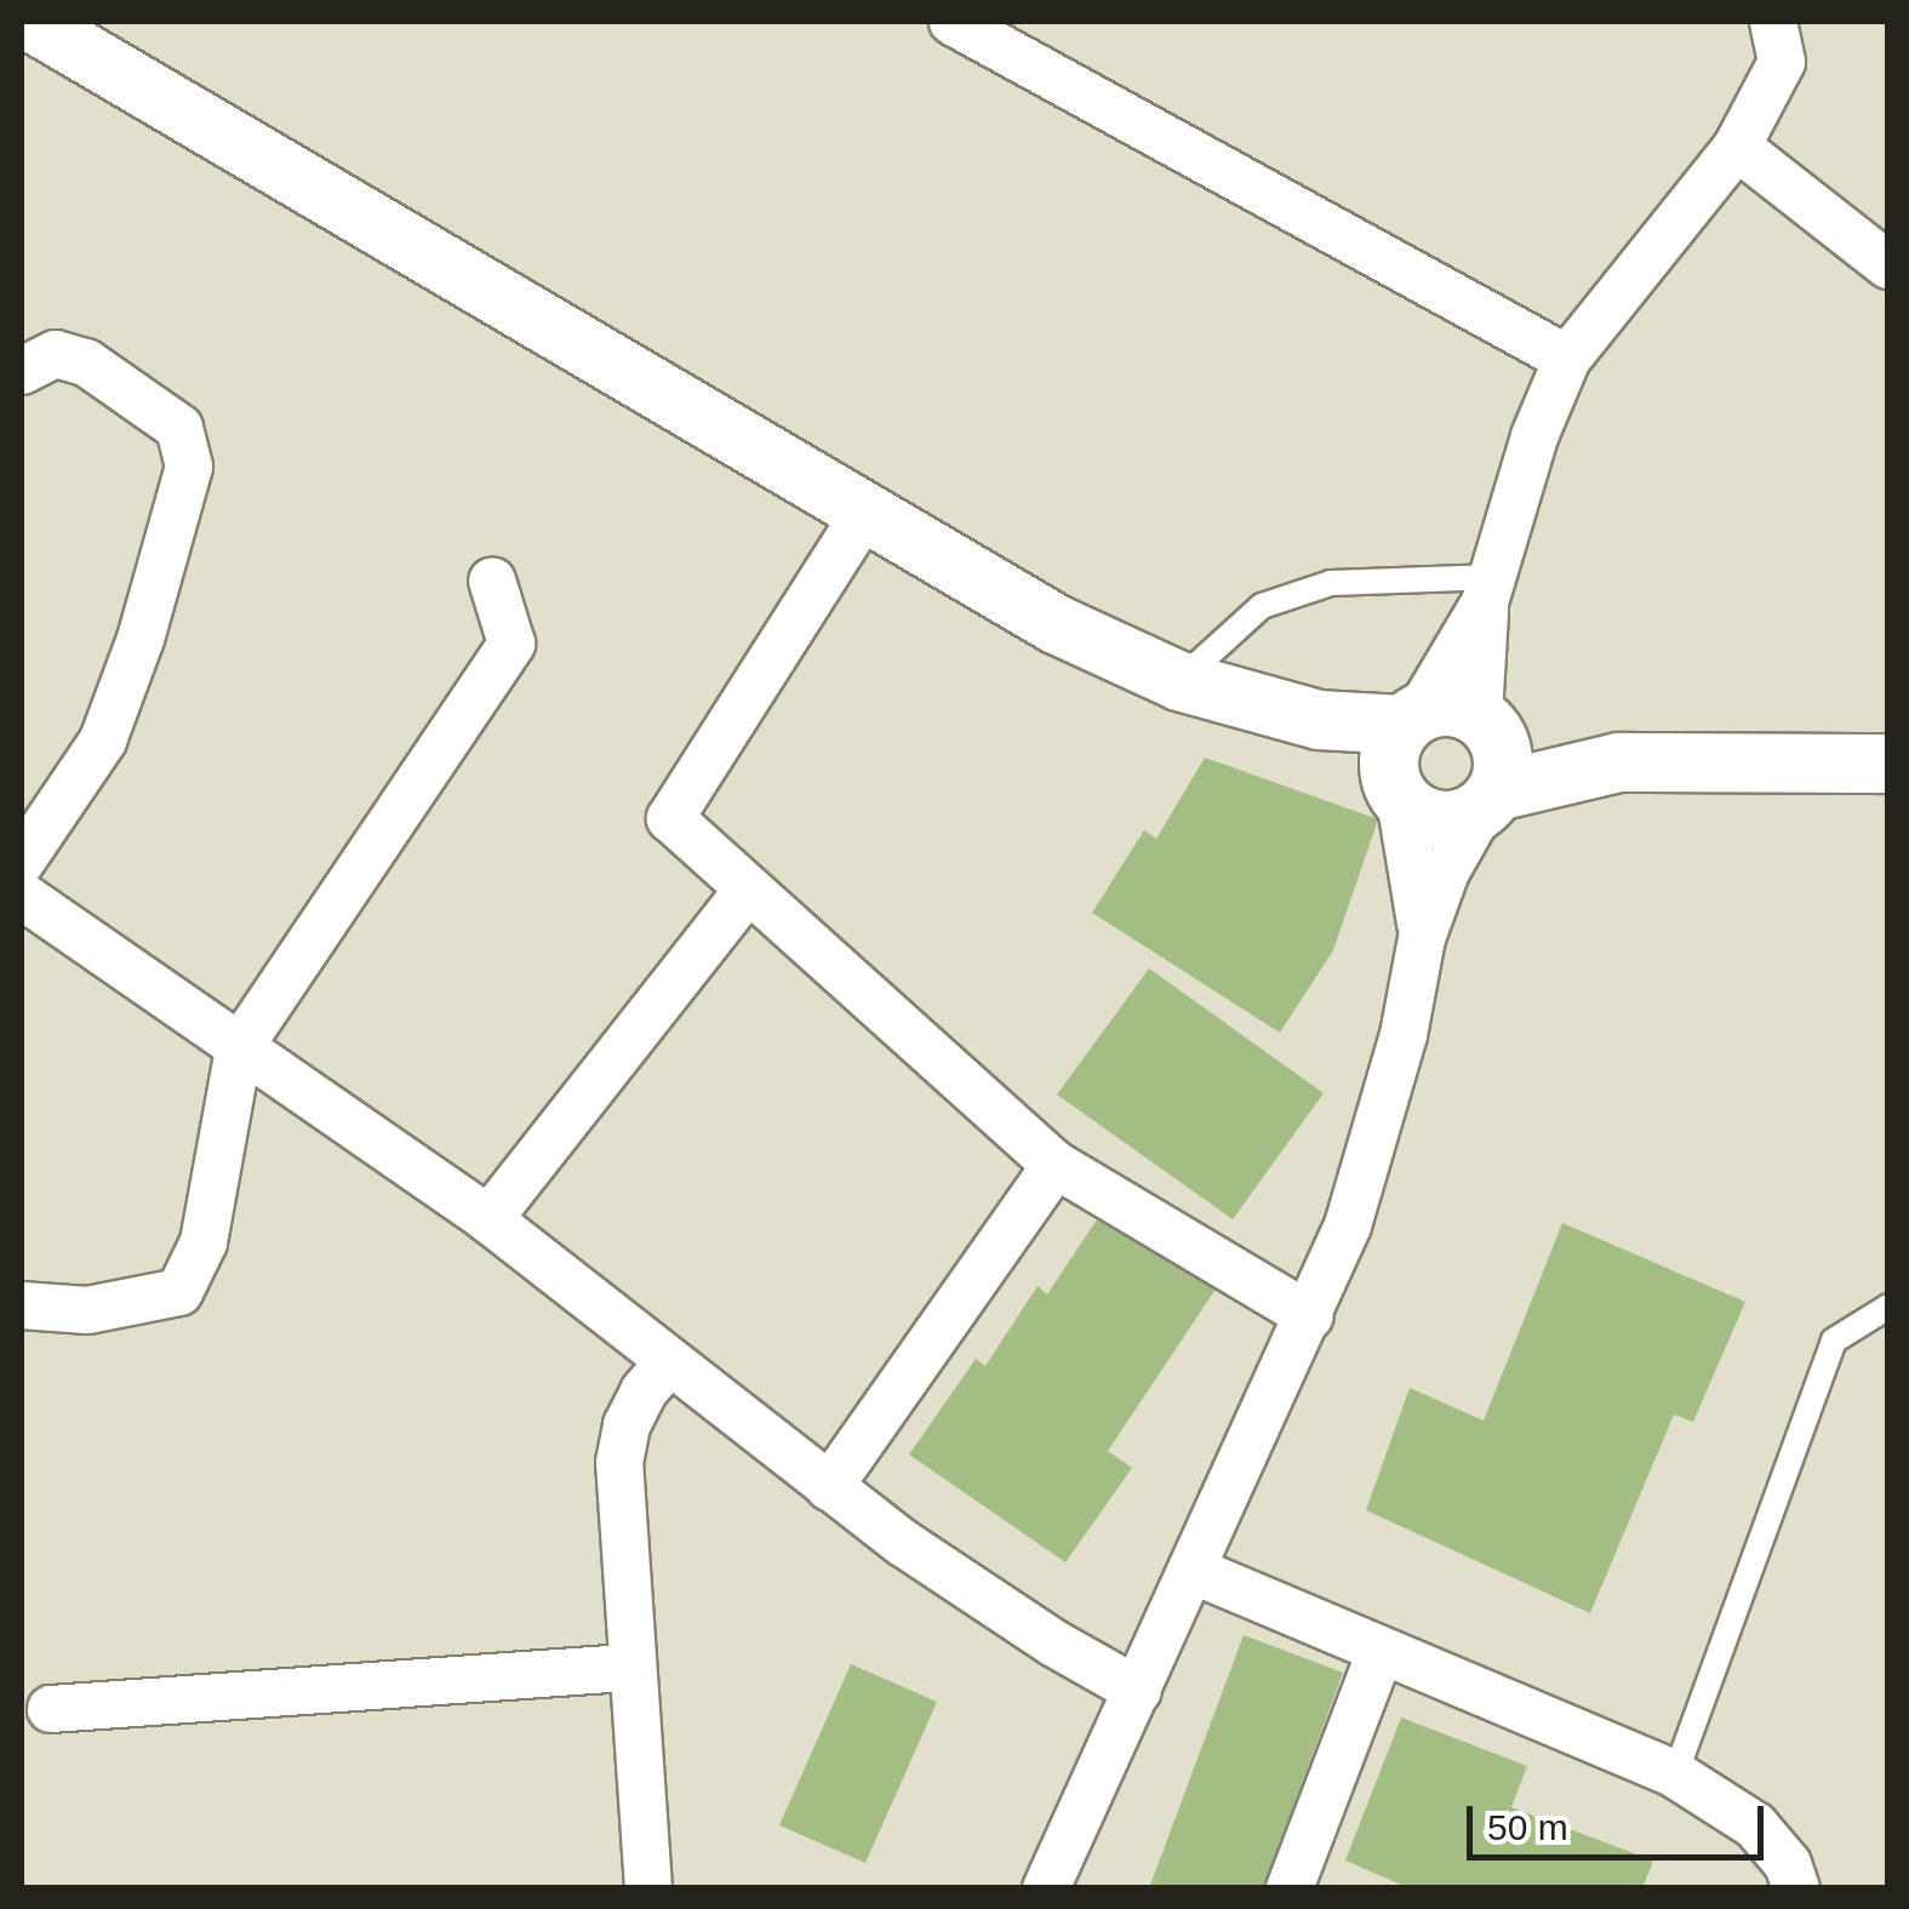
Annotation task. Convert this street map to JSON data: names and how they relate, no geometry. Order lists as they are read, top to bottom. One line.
{"scale_bar":"50 m"}
